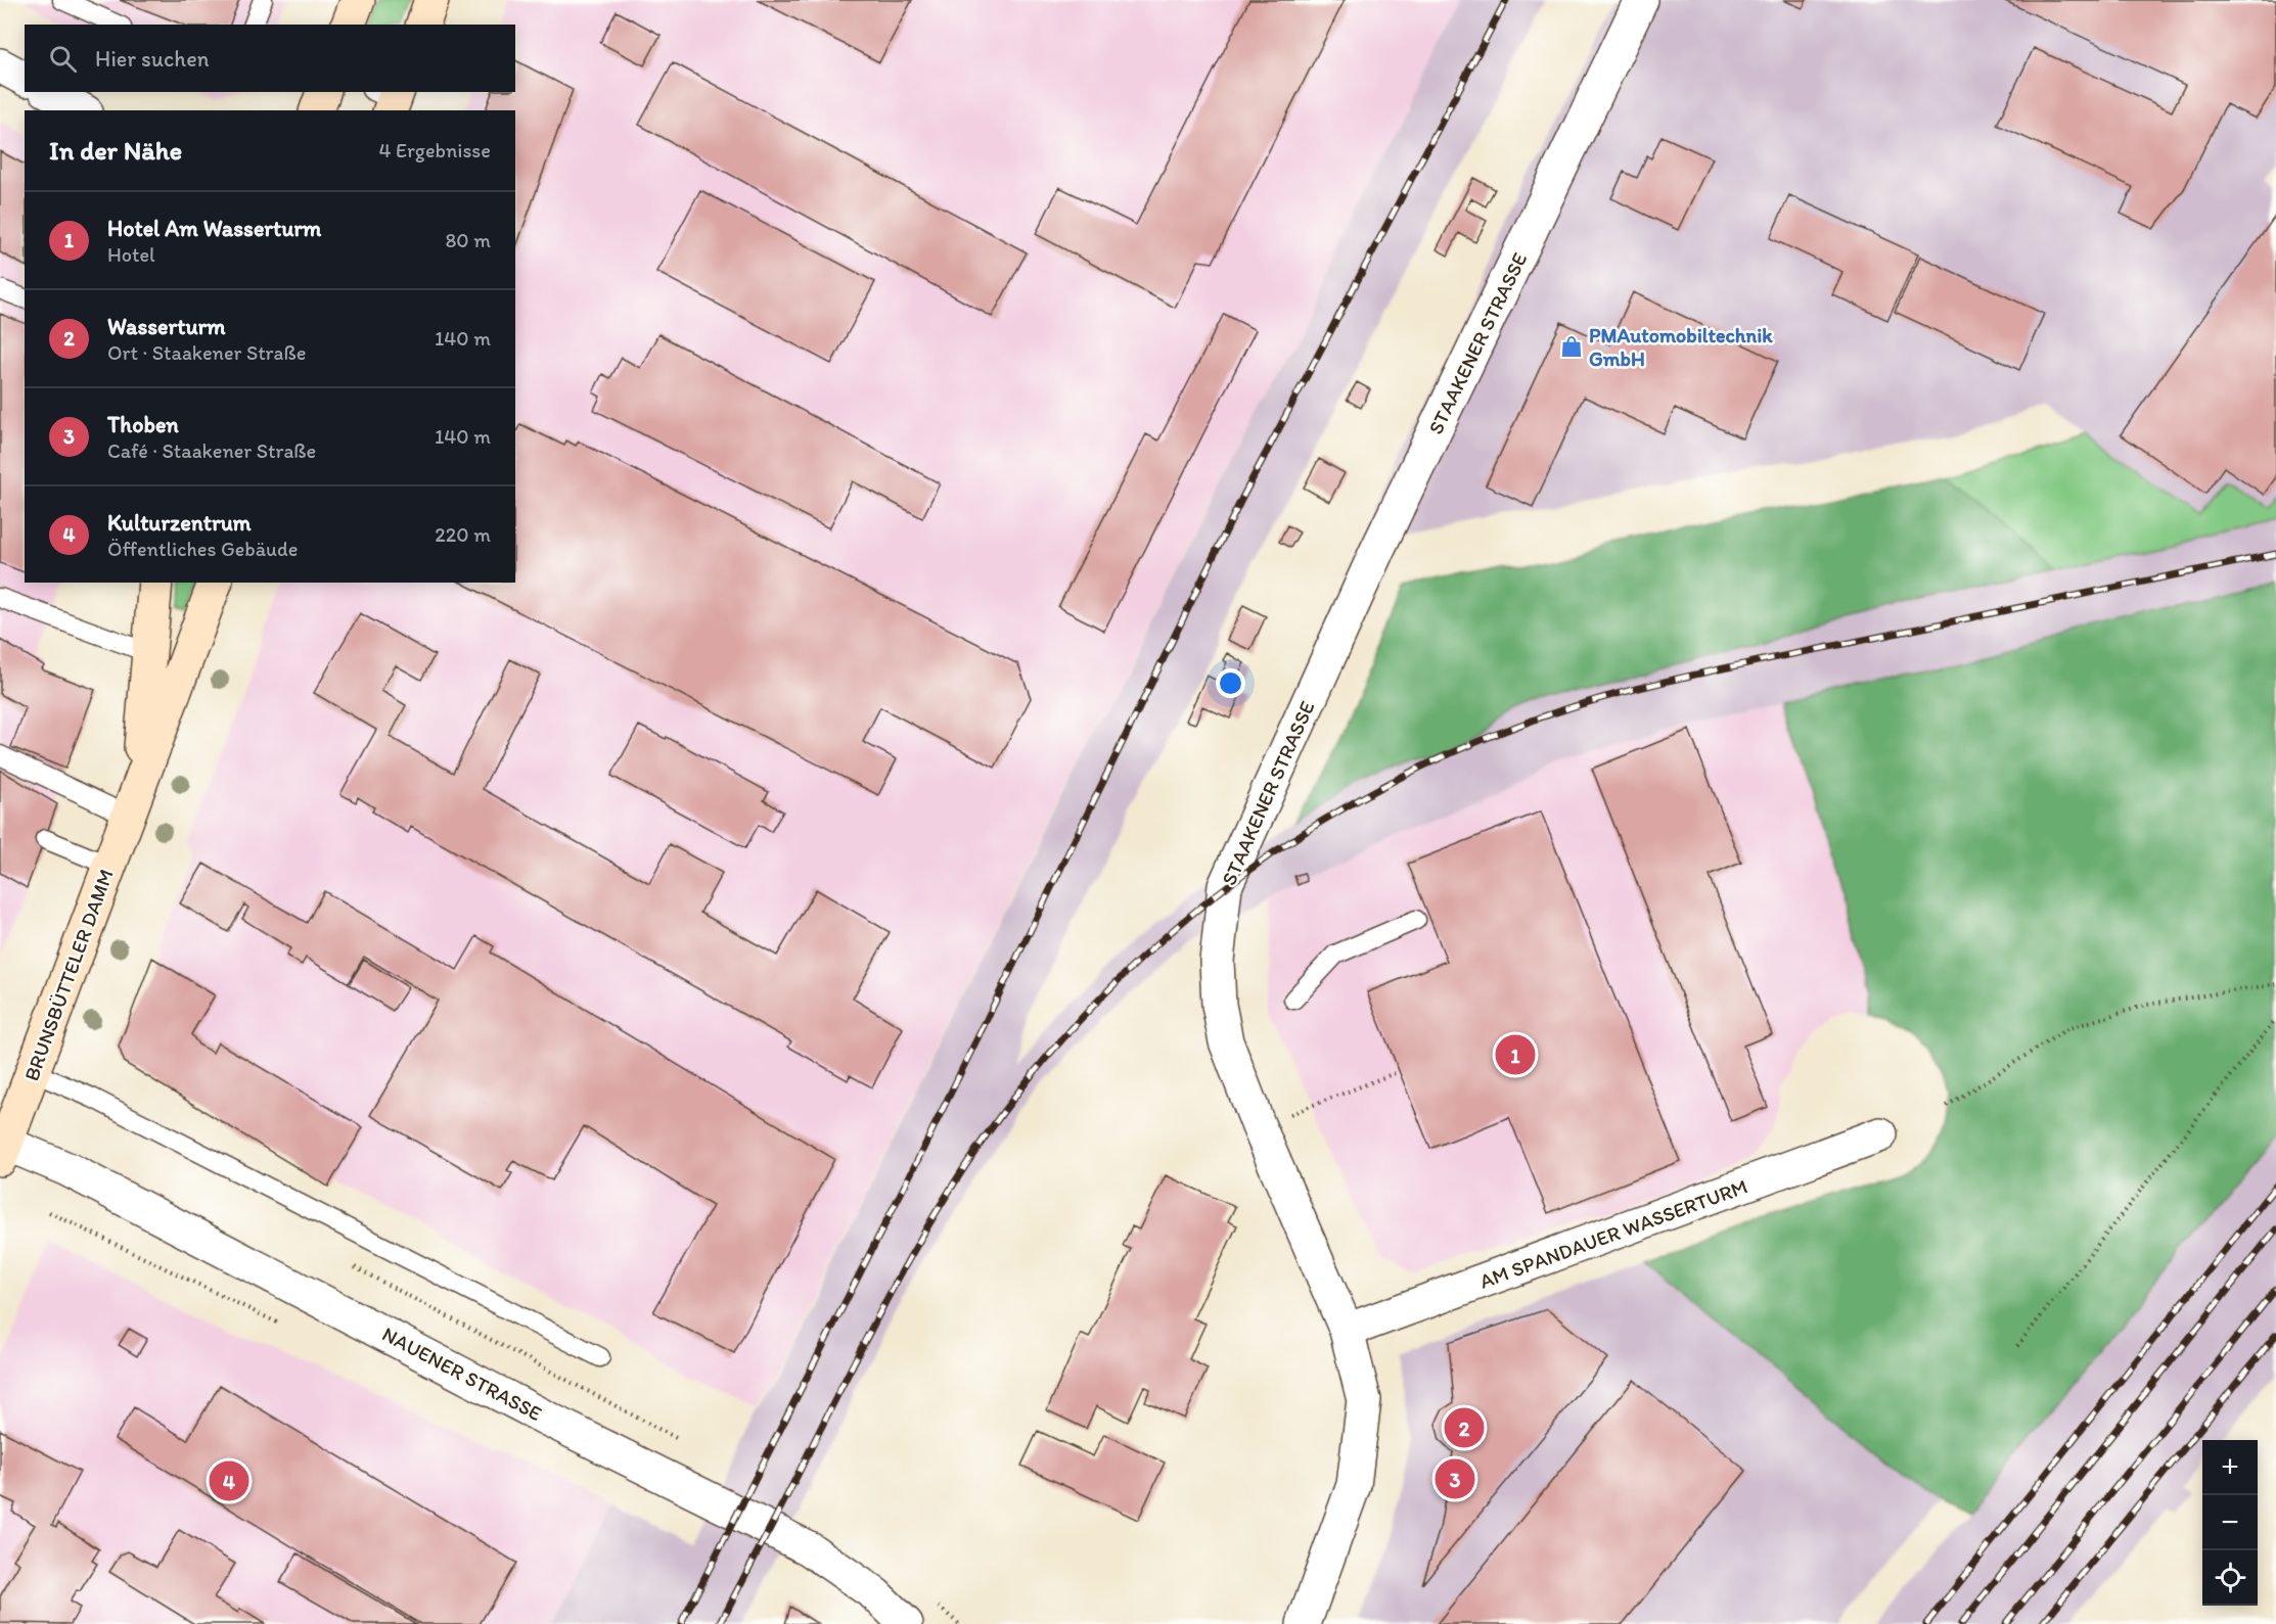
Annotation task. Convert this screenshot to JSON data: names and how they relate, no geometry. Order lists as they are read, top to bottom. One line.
{"streets":{"main road":["BRUNSBÜTTELER DAMM"],"street":["STAAKENER STRASSE","AM SPANDAUER WASSERTURM","NAUENER STRASSE"]},"crossings":[["STAAKENER STRASSE","AM SPANDAUER WASSERTURM"],["BRUNSBÜTTELER DAMM","NAUENER STRASSE"]],"places":{"shop":["PMAutomobiltechnik GmbH"]},"page":{"search":"Hier suchen","heading":["In der Nähe","4 Ergebnisse"],"list":[{"mark":"1","name":"Hotel Am Wasserturm","note":"Hotel","value":"80 m"},{"mark":"2","name":"Wasserturm","note":"Ort · Staakener Straße","value":"140 m"},{"mark":"3","name":"Thoben","note":"Café · Staakener Straße","value":"140 m"},{"mark":"4","name":"Kulturzentrum","note":"Öffentliches Gebäude","value":"220 m"}],"pins":["1","2","3","4"],"map_buttons":["+","−"]}}
